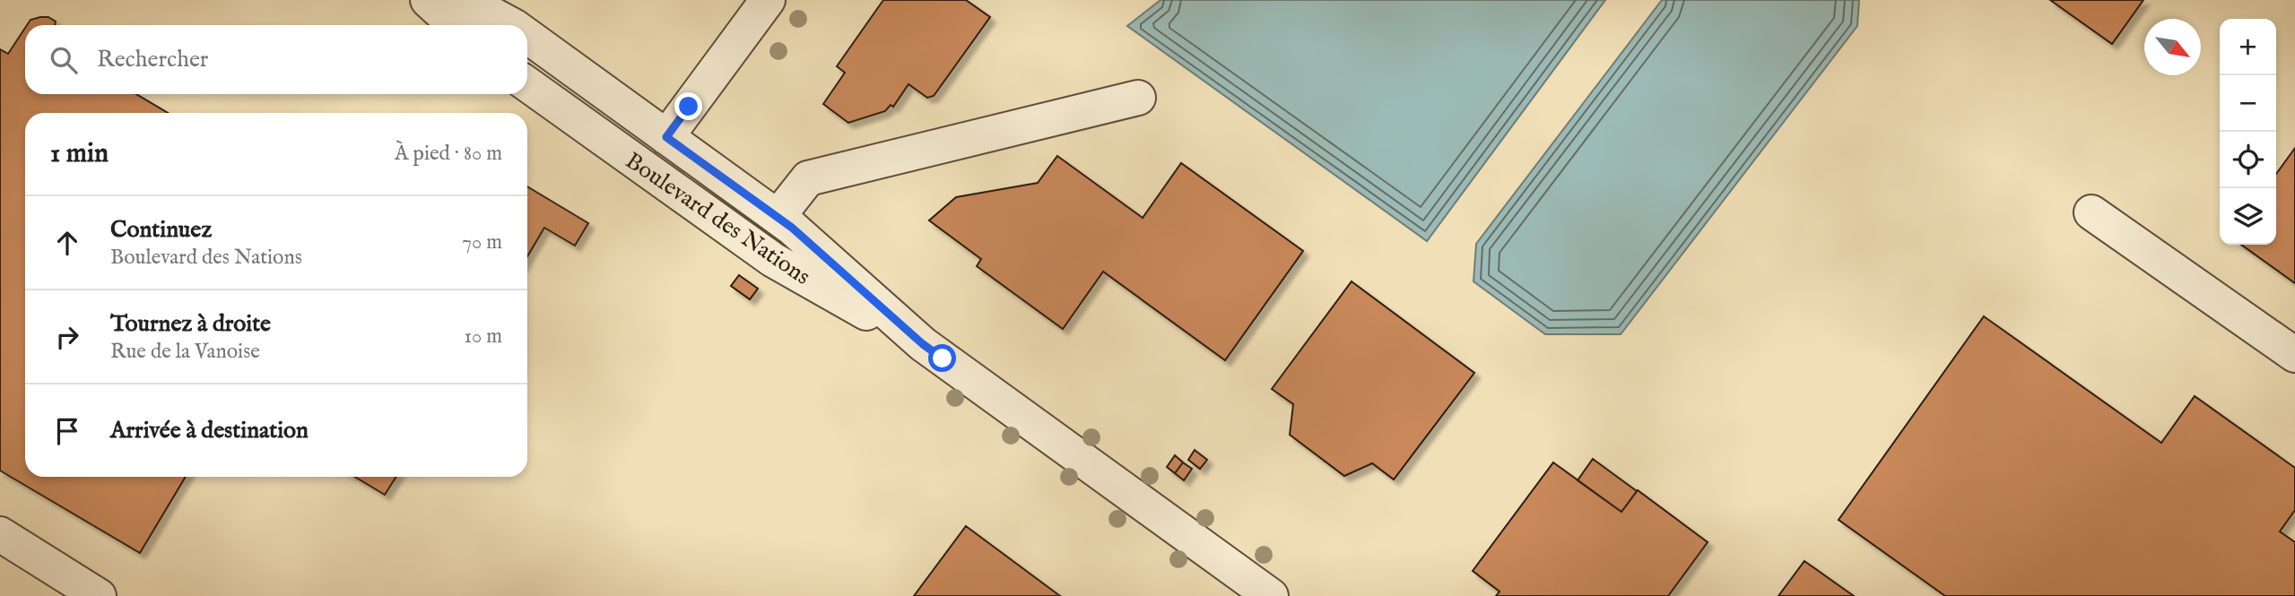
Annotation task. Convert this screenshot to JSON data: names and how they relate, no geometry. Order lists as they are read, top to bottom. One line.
{"streets":{"street":["Boulevard des Nations"]},"north":"bottom right","page":{"map_buttons":["+","−"],"search":"Rechercher","heading":["1 min","À pied · 80 m"],"list":[["Continuez","Boulevard des Nations","70 m"],["Tournez à droite","Rue de la Vanoise","10 m"],"Arrivée à destination"]}}
